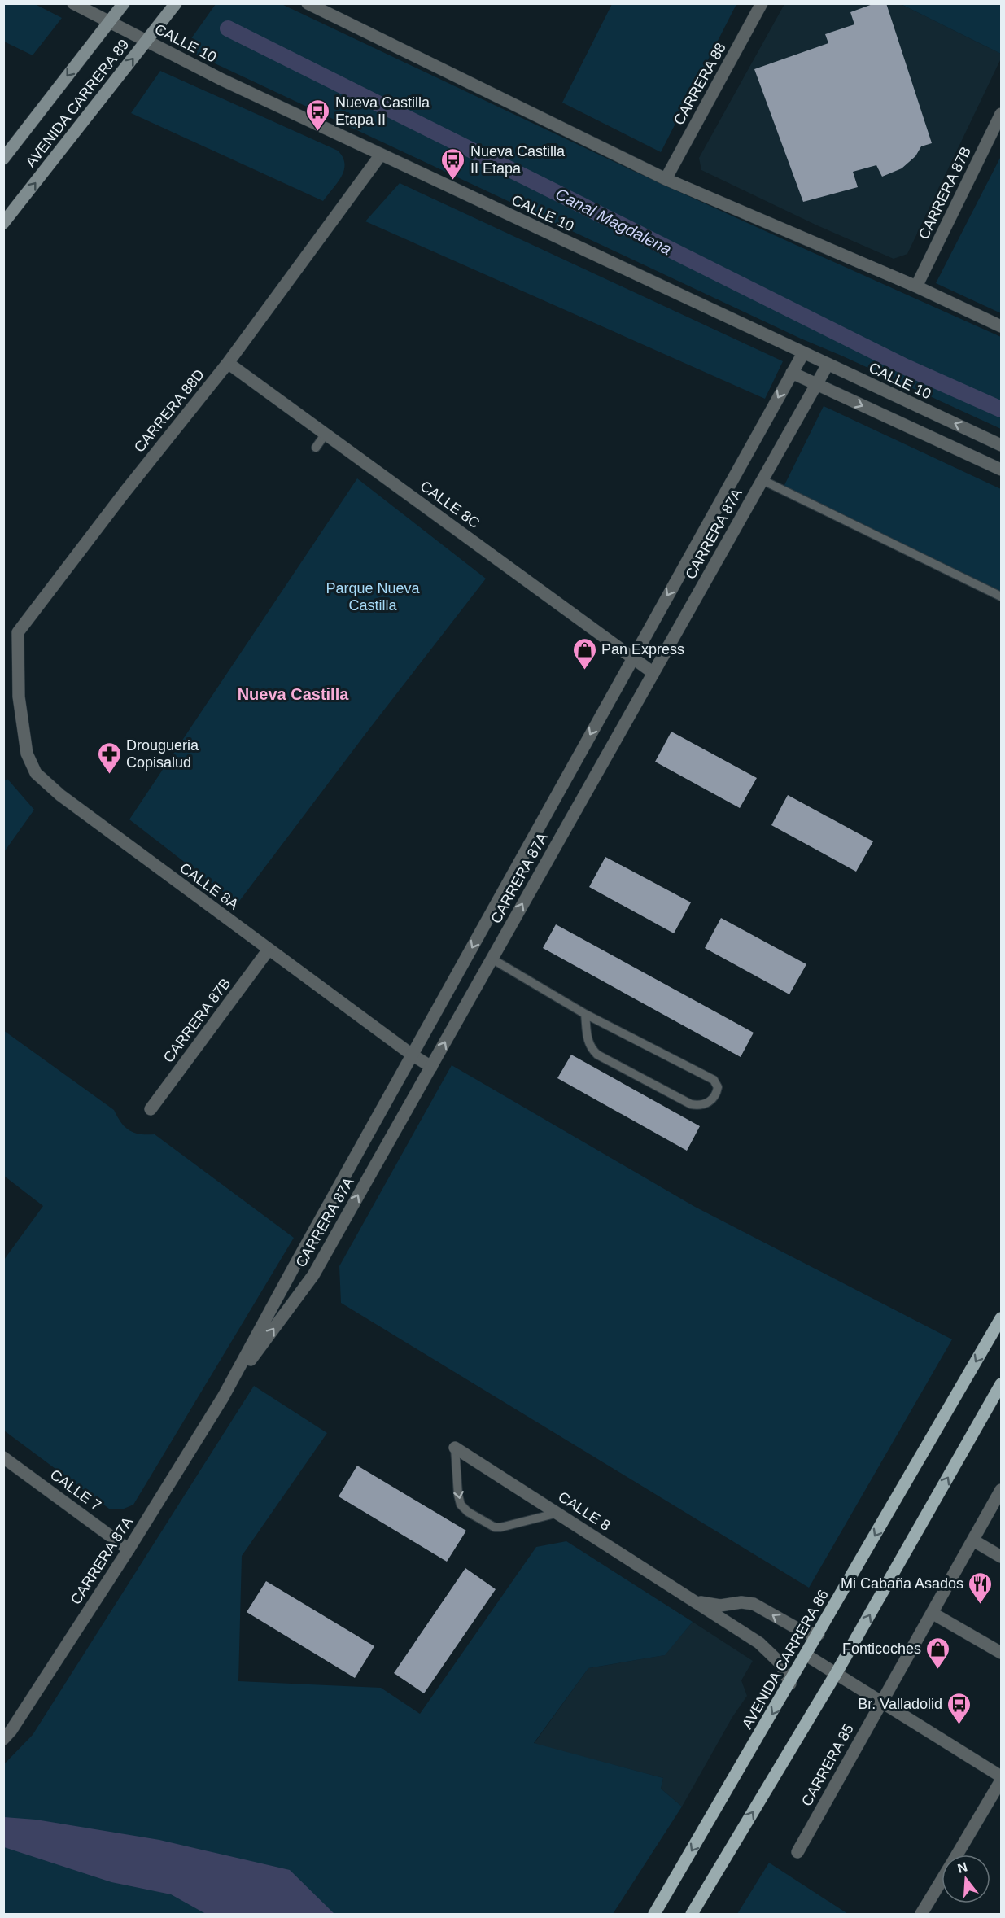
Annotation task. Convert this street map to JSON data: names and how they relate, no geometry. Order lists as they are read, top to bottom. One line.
{"streets":{"main road":["AVENIDA CARRERA 89","AVENIDA CARRERA 86"],"street":["CALLE 10","CARRERA 88","CARRERA 87B","CARRERA 88D","CALLE 8C","CARRERA 87A","CALLE 8A","CALLE 7","CALLE 8","CARRERA 85"]},"crossings":[["CALLE 10","AVENIDA CARRERA 89"],["CALLE 10","CARRERA 88D"],["CALLE 10","CARRERA 87A"],["CARRERA 87B","CALLE 8A"],["CARRERA 88D","CALLE 8C"],["CARRERA 88D","CALLE 8A"],["CALLE 8C","CARRERA 87A"],["CARRERA 87A","CALLE 8A"],["CARRERA 87A","CALLE 7"],["CALLE 8","AVENIDA CARRERA 86"]],"districts":["Nueva Castilla"],"water":["Canal Magdalena"],"parks":["Parque Nueva Castilla"],"places":{"bus stop":["Nueva Castilla Etapa II","Nueva Castilla II Etapa","Br. Valladolid"],"shop":["Pan Express","Fonticoches"],"pharmacy":["Drougueria Copisalud"],"restaurant":["Mi Cabaña Asados"]},"north":"top"}
